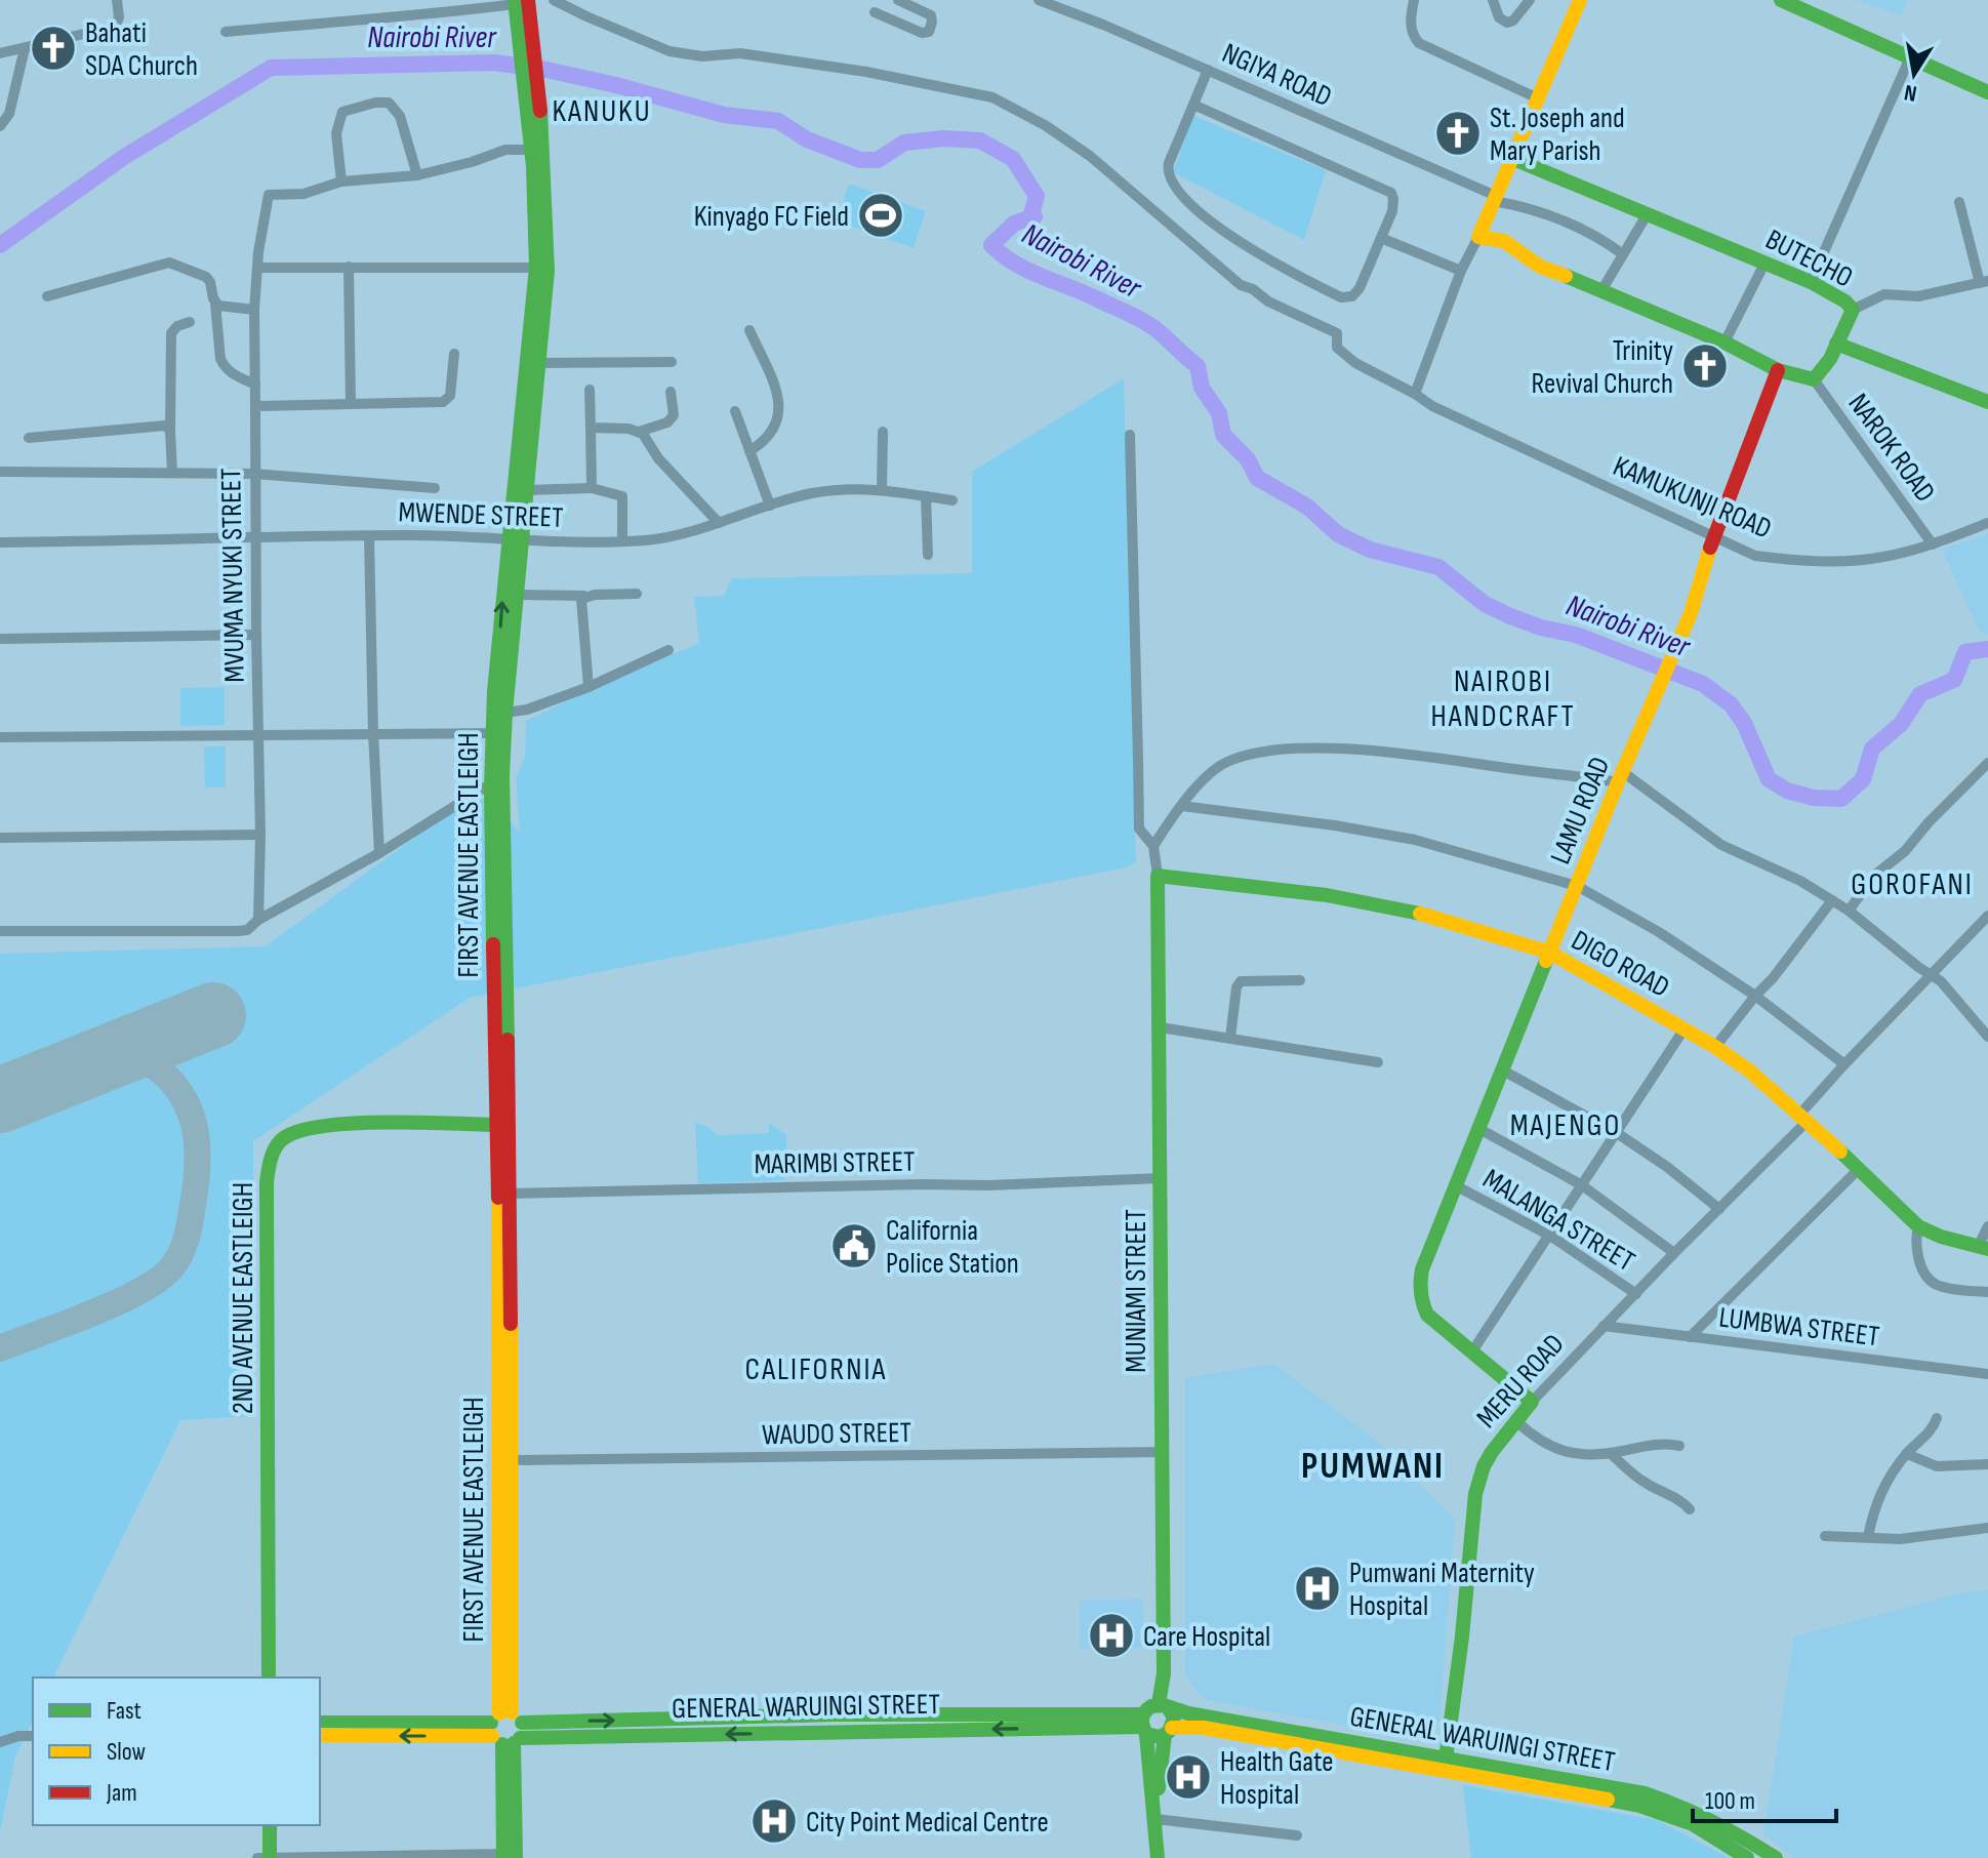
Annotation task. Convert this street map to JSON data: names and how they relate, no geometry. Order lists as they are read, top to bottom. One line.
{"streets":{"main road":["BUTECHO","LAMU ROAD","FIRST AVENUE EASTLEIGH","DIGO ROAD","MUNIAMI STREET","2ND AVENUE EASTLEIGH","MERU ROAD","GENERAL WARUINGI STREET"],"street":["NGIYA ROAD","NAROK ROAD","KAMUKUNJI ROAD","MWENDE STREET","MVUMA NYUKI STREET","MARIMBI STREET","MALANGA STREET","LUMBWA STREET","WAUDO STREET"]},"crossings":[["BUTECHO","NAROK ROAD"],["NAROK ROAD","KAMUKUNJI ROAD"],["KAMUKUNJI ROAD","LAMU ROAD"],["MWENDE STREET","MVUMA NYUKI STREET"],["MWENDE STREET","FIRST AVENUE EASTLEIGH"],["LAMU ROAD","DIGO ROAD"],["LAMU ROAD","MALANGA STREET"],["FIRST AVENUE EASTLEIGH","MARIMBI STREET"],["FIRST AVENUE EASTLEIGH","2ND AVENUE EASTLEIGH"],["FIRST AVENUE EASTLEIGH","WAUDO STREET"],["FIRST AVENUE EASTLEIGH","GENERAL WARUINGI STREET"],["DIGO ROAD","MUNIAMI STREET"],["DIGO ROAD","MERU ROAD"],["MARIMBI STREET","MUNIAMI STREET"],["MALANGA STREET","MERU ROAD"],["MUNIAMI STREET","WAUDO STREET"],["MUNIAMI STREET","GENERAL WARUINGI STREET"],["LUMBWA STREET","MERU ROAD"],["MERU ROAD","GENERAL WARUINGI STREET"]],"districts":["KANUKU","NAIROBI HANDCRAFT","GOROFANI","MAJENGO","CALIFORNIA","PUMWANI"],"water":["Nairobi River"],"places":{"church":["Bahati SDA Church","St. Joseph and Mary Parish","Trinity Revival Church"],"sports":["Kinyago FC Field"],"public building":["California Police Station"],"hospital":["Pumwani Maternity Hospital","Care Hospital","Health Gate Hospital","City Point Medical Centre"]},"legend":["Fast","Slow","Jam"],"scale_bar":"100 m","north":"bottom"}
